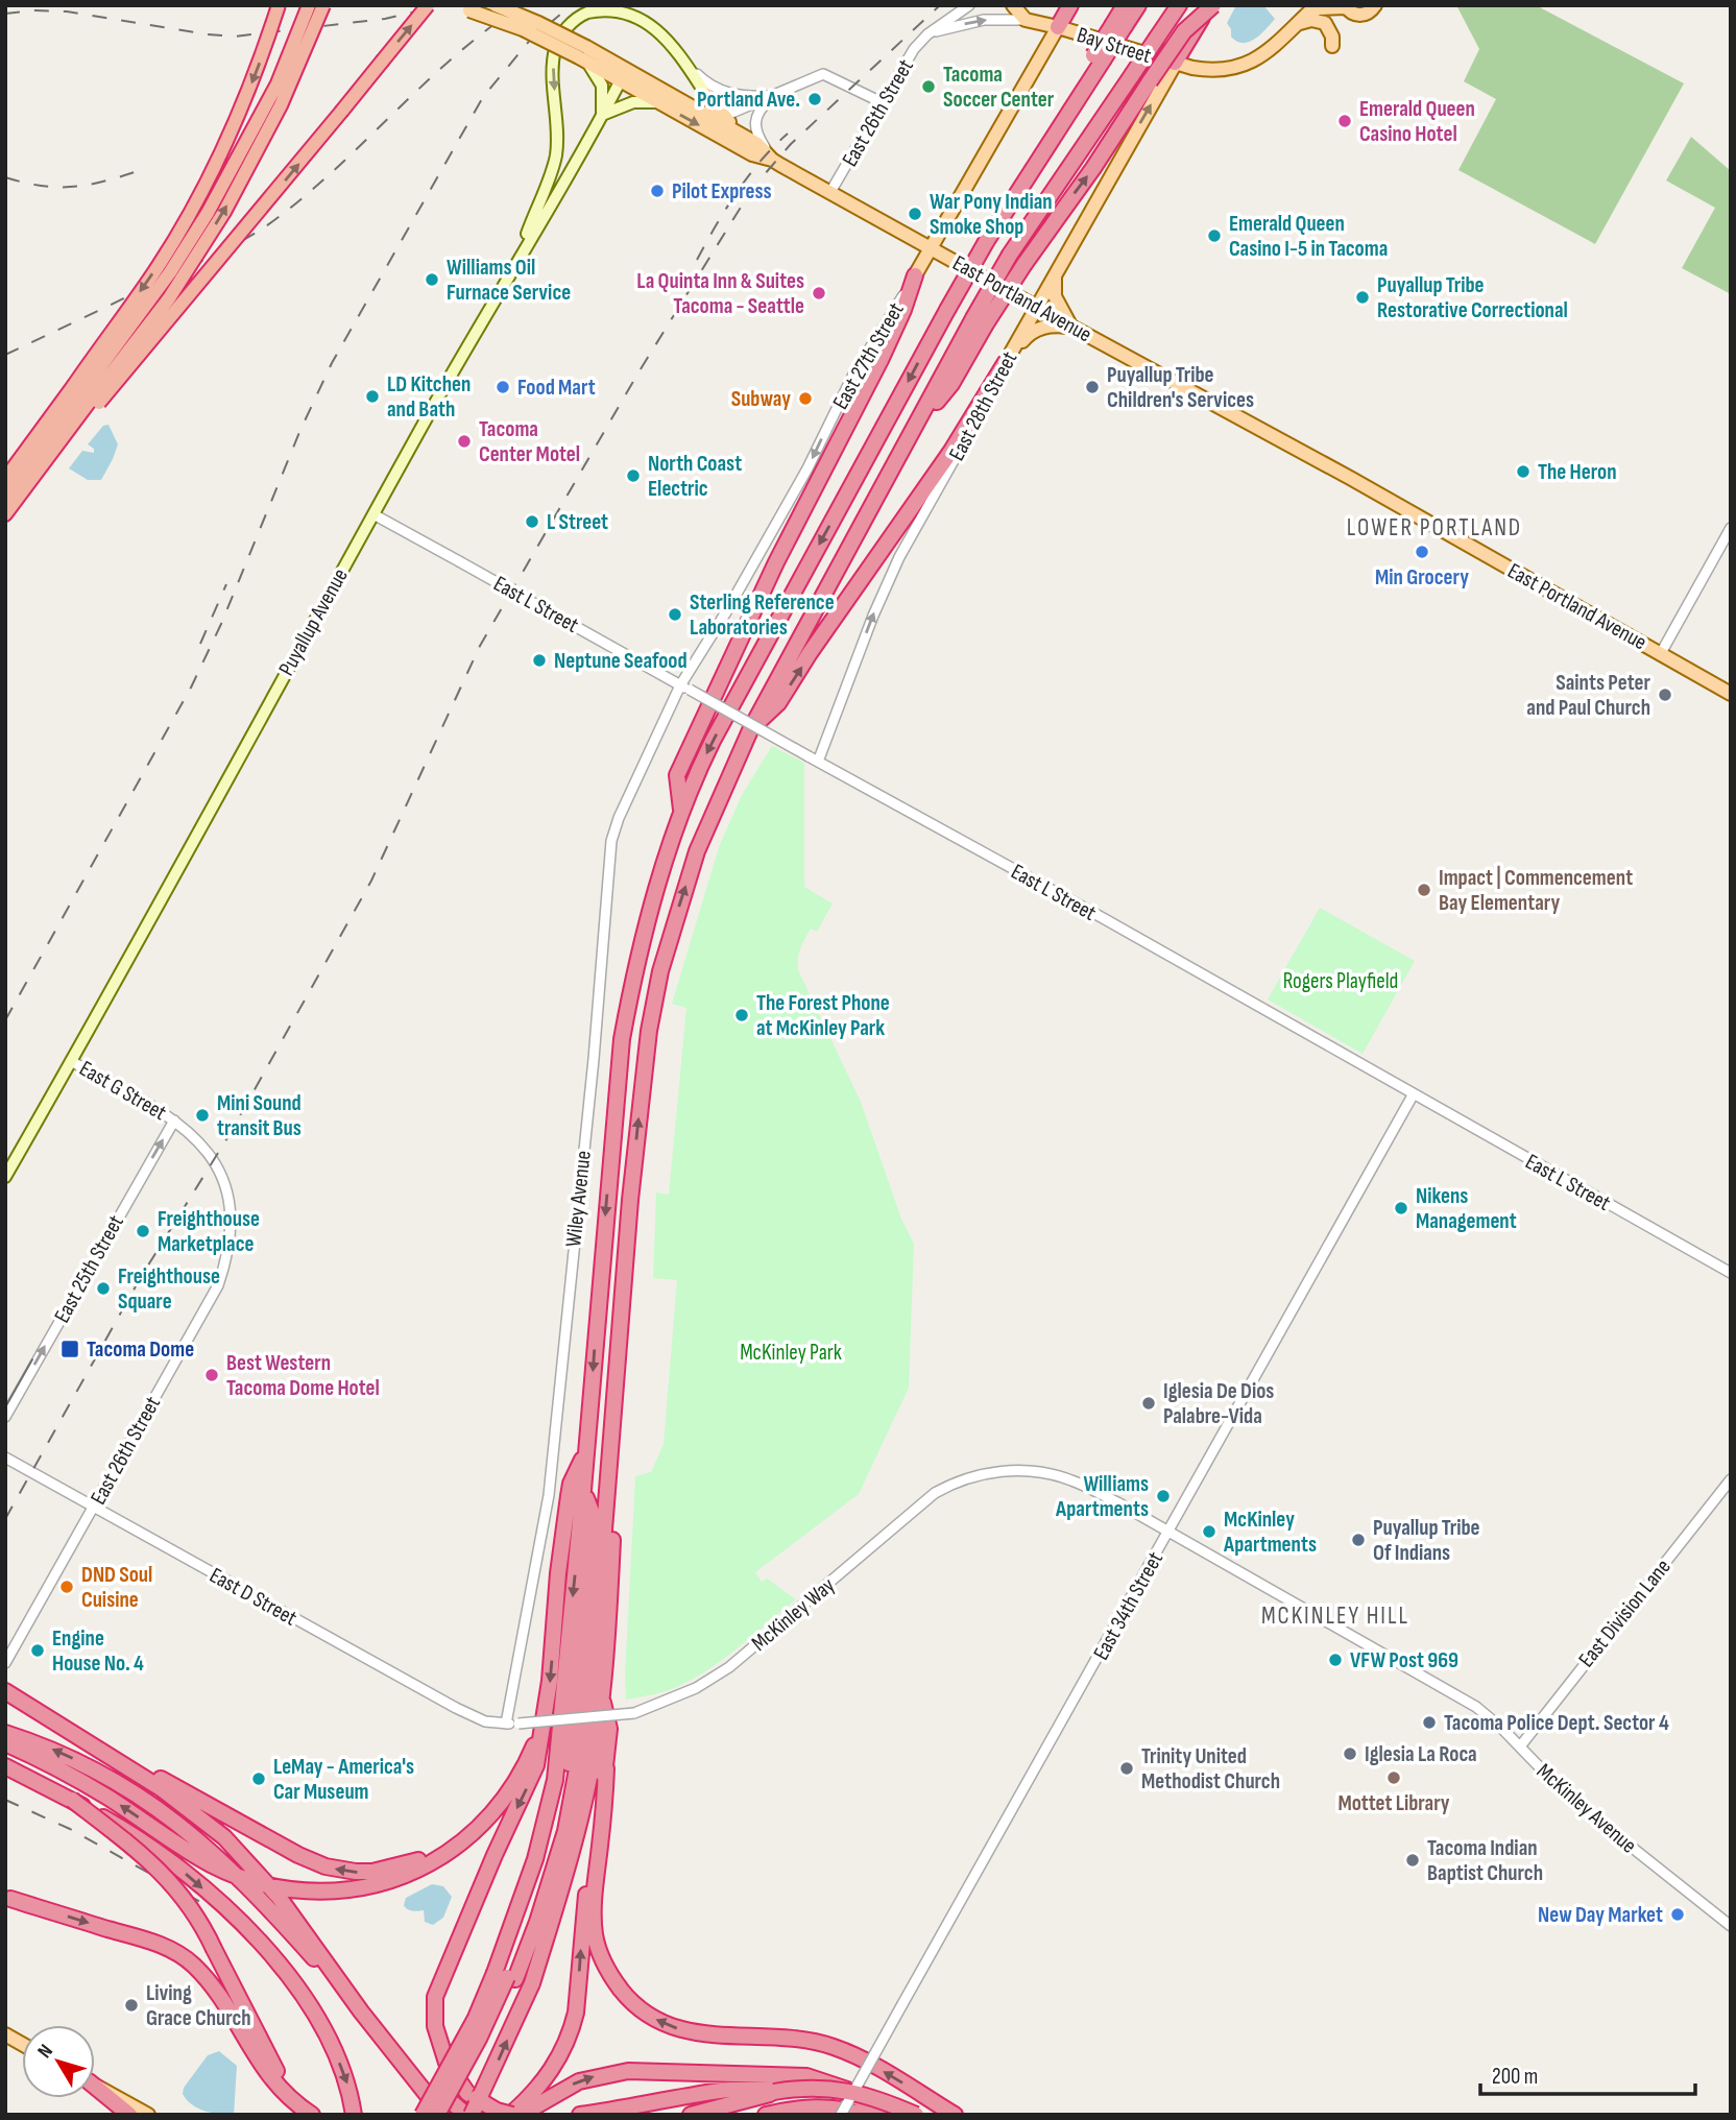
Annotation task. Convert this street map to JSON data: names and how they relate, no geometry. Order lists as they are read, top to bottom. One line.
{"streets":{"main road":["Bay Street","East Portland Avenue","East 27th Street","East 28th Street","Puyallup Avenue"],"street":["East 26th Street","East L Street","East G Street","Wiley Avenue","East 25th Street","East D Street","East 34th Street","East Division Lane","McKinley Way","McKinley Avenue"]},"crossings":[["Bay Street","East 26th Street"],["Bay Street","East 27th Street"],["Bay Street","East 28th Street"],["East 26th Street","East Portland Avenue"],["East 26th Street","East G Street"],["East 26th Street","East 25th Street"],["East 26th Street","East D Street"],["East Portland Avenue","East 27th Street"],["East Portland Avenue","East 28th Street"],["East Portland Avenue","Puyallup Avenue"],["East 27th Street","East L Street"],["East 27th Street","Wiley Avenue"],["East 28th Street","East L Street"],["East L Street","Puyallup Avenue"],["East L Street","Wiley Avenue"],["East L Street","East 34th Street"],["Puyallup Avenue","East G Street"],["East G Street","East 25th Street"],["Wiley Avenue","East D Street"],["Wiley Avenue","McKinley Way"],["East D Street","McKinley Way"],["East 34th Street","McKinley Avenue"],["East Division Lane","McKinley Avenue"],["McKinley Way","McKinley Avenue"]],"one_way":["East 27th Street","East 28th Street","East 25th Street"],"districts":["LOWER PORTLAND","MCKINLEY HILL"],"parks":["Rogers Playfield","McKinley Park"],"places":{"other":["Tacoma Soccer Center","Portland Ave.","Emerald Queen Casino Hotel","Pilot Express","War Pony Indian Smoke Shop","Emerald Queen Casino I-5 in Tacoma","Williams Oil Furnace Service","La Quinta Inn & Suites Tacoma - Seattle","Puyallup Tribe Restorative Correctional","Food Mart","Puyallup Tribe Children's Services","LD Kitchen and Bath","Subway","Tacoma Center Motel","The Heron","North Coast Electric","L Street","Min Grocery","Sterling Reference Laboratories","Neptune Seafood","Saints Peter and Paul Church","Impact | Commencement Bay Elementary","The Forest Phone at McKinley Park","Mini Sound transit Bus","Nikens Management","Freighthouse Marketplace","Freighthouse Square","Best Western Tacoma Dome Hotel","Iglesia De Dios Palabre-Vida","Williams Apartments","McKinley Apartments","Puyallup Tribe Of Indians","DND Soul Cuisine","Engine House No. 4","VFW Post 969","Tacoma Police Dept. Sector 4","Iglesia La Roca","Trinity United Methodist Church","Mottet Library","LeMay - America's Car Museum","Tacoma Indian Baptist Church","New Day Market","Living Grace Church"],"transit":["Tacoma Dome"]},"scale_bar":"200 m","north":"top left"}
